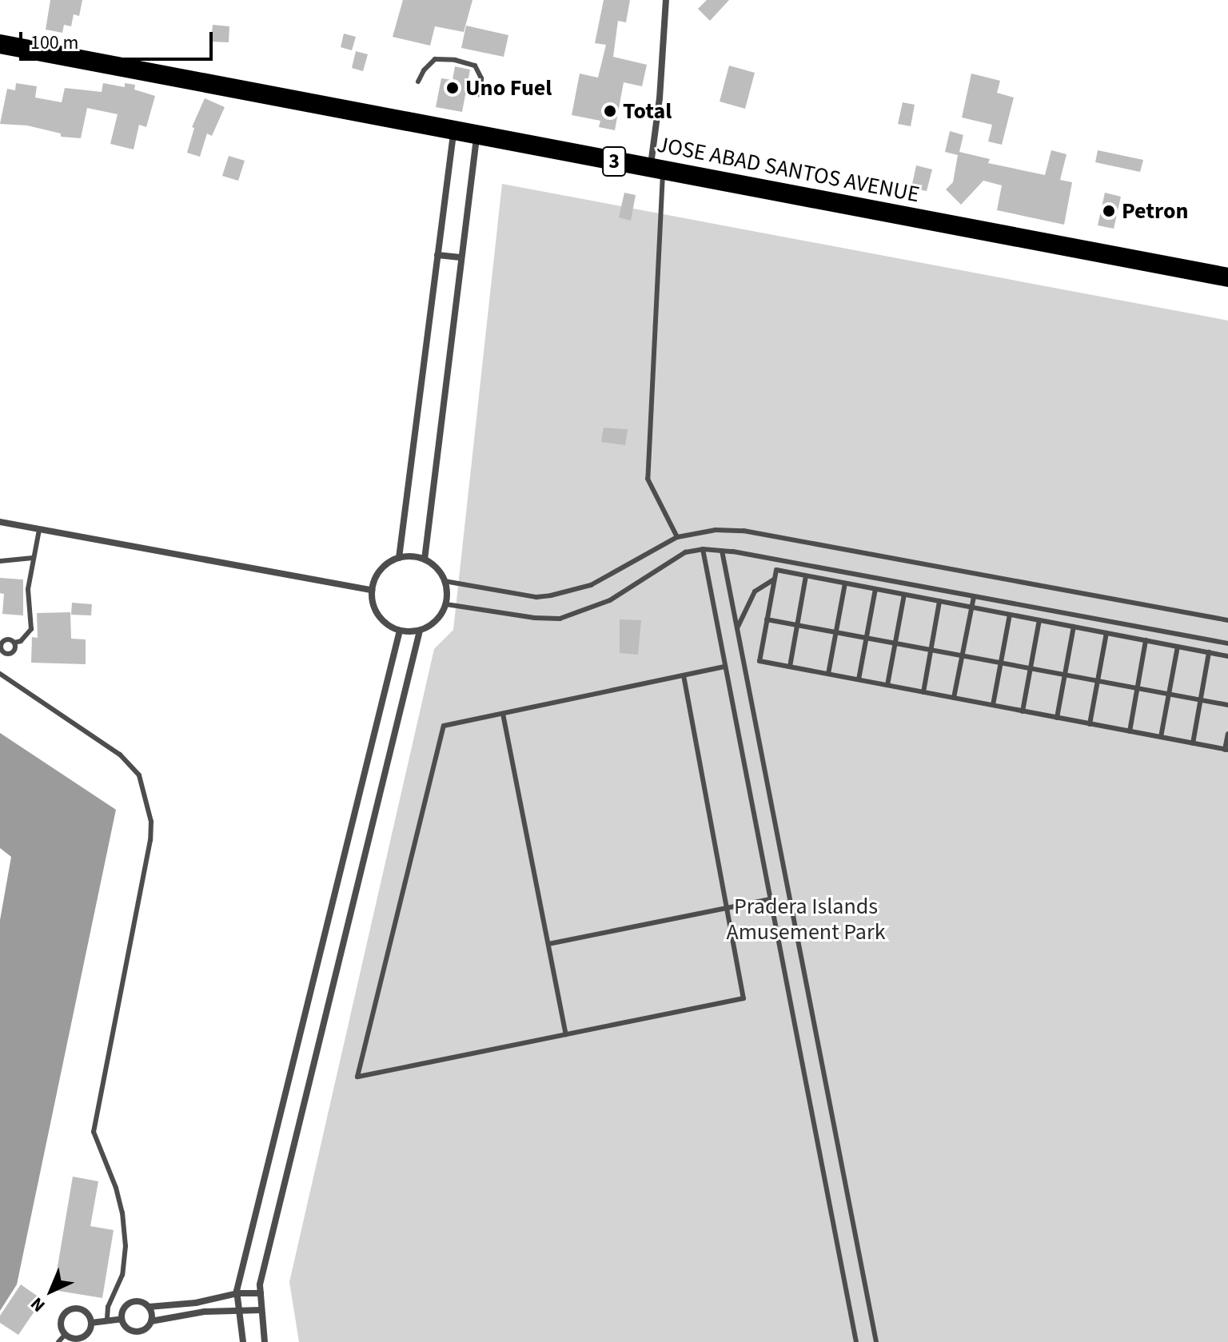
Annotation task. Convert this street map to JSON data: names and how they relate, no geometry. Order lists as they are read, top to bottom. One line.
{"streets":{"highway":["3","JOSE ABAD SANTOS AVENUE"]},"parks":["Pradera Islands Amusement Park"],"places":["Uno Fuel","Total","Petron"],"scale_bar":"100 m","north":"bottom left"}
